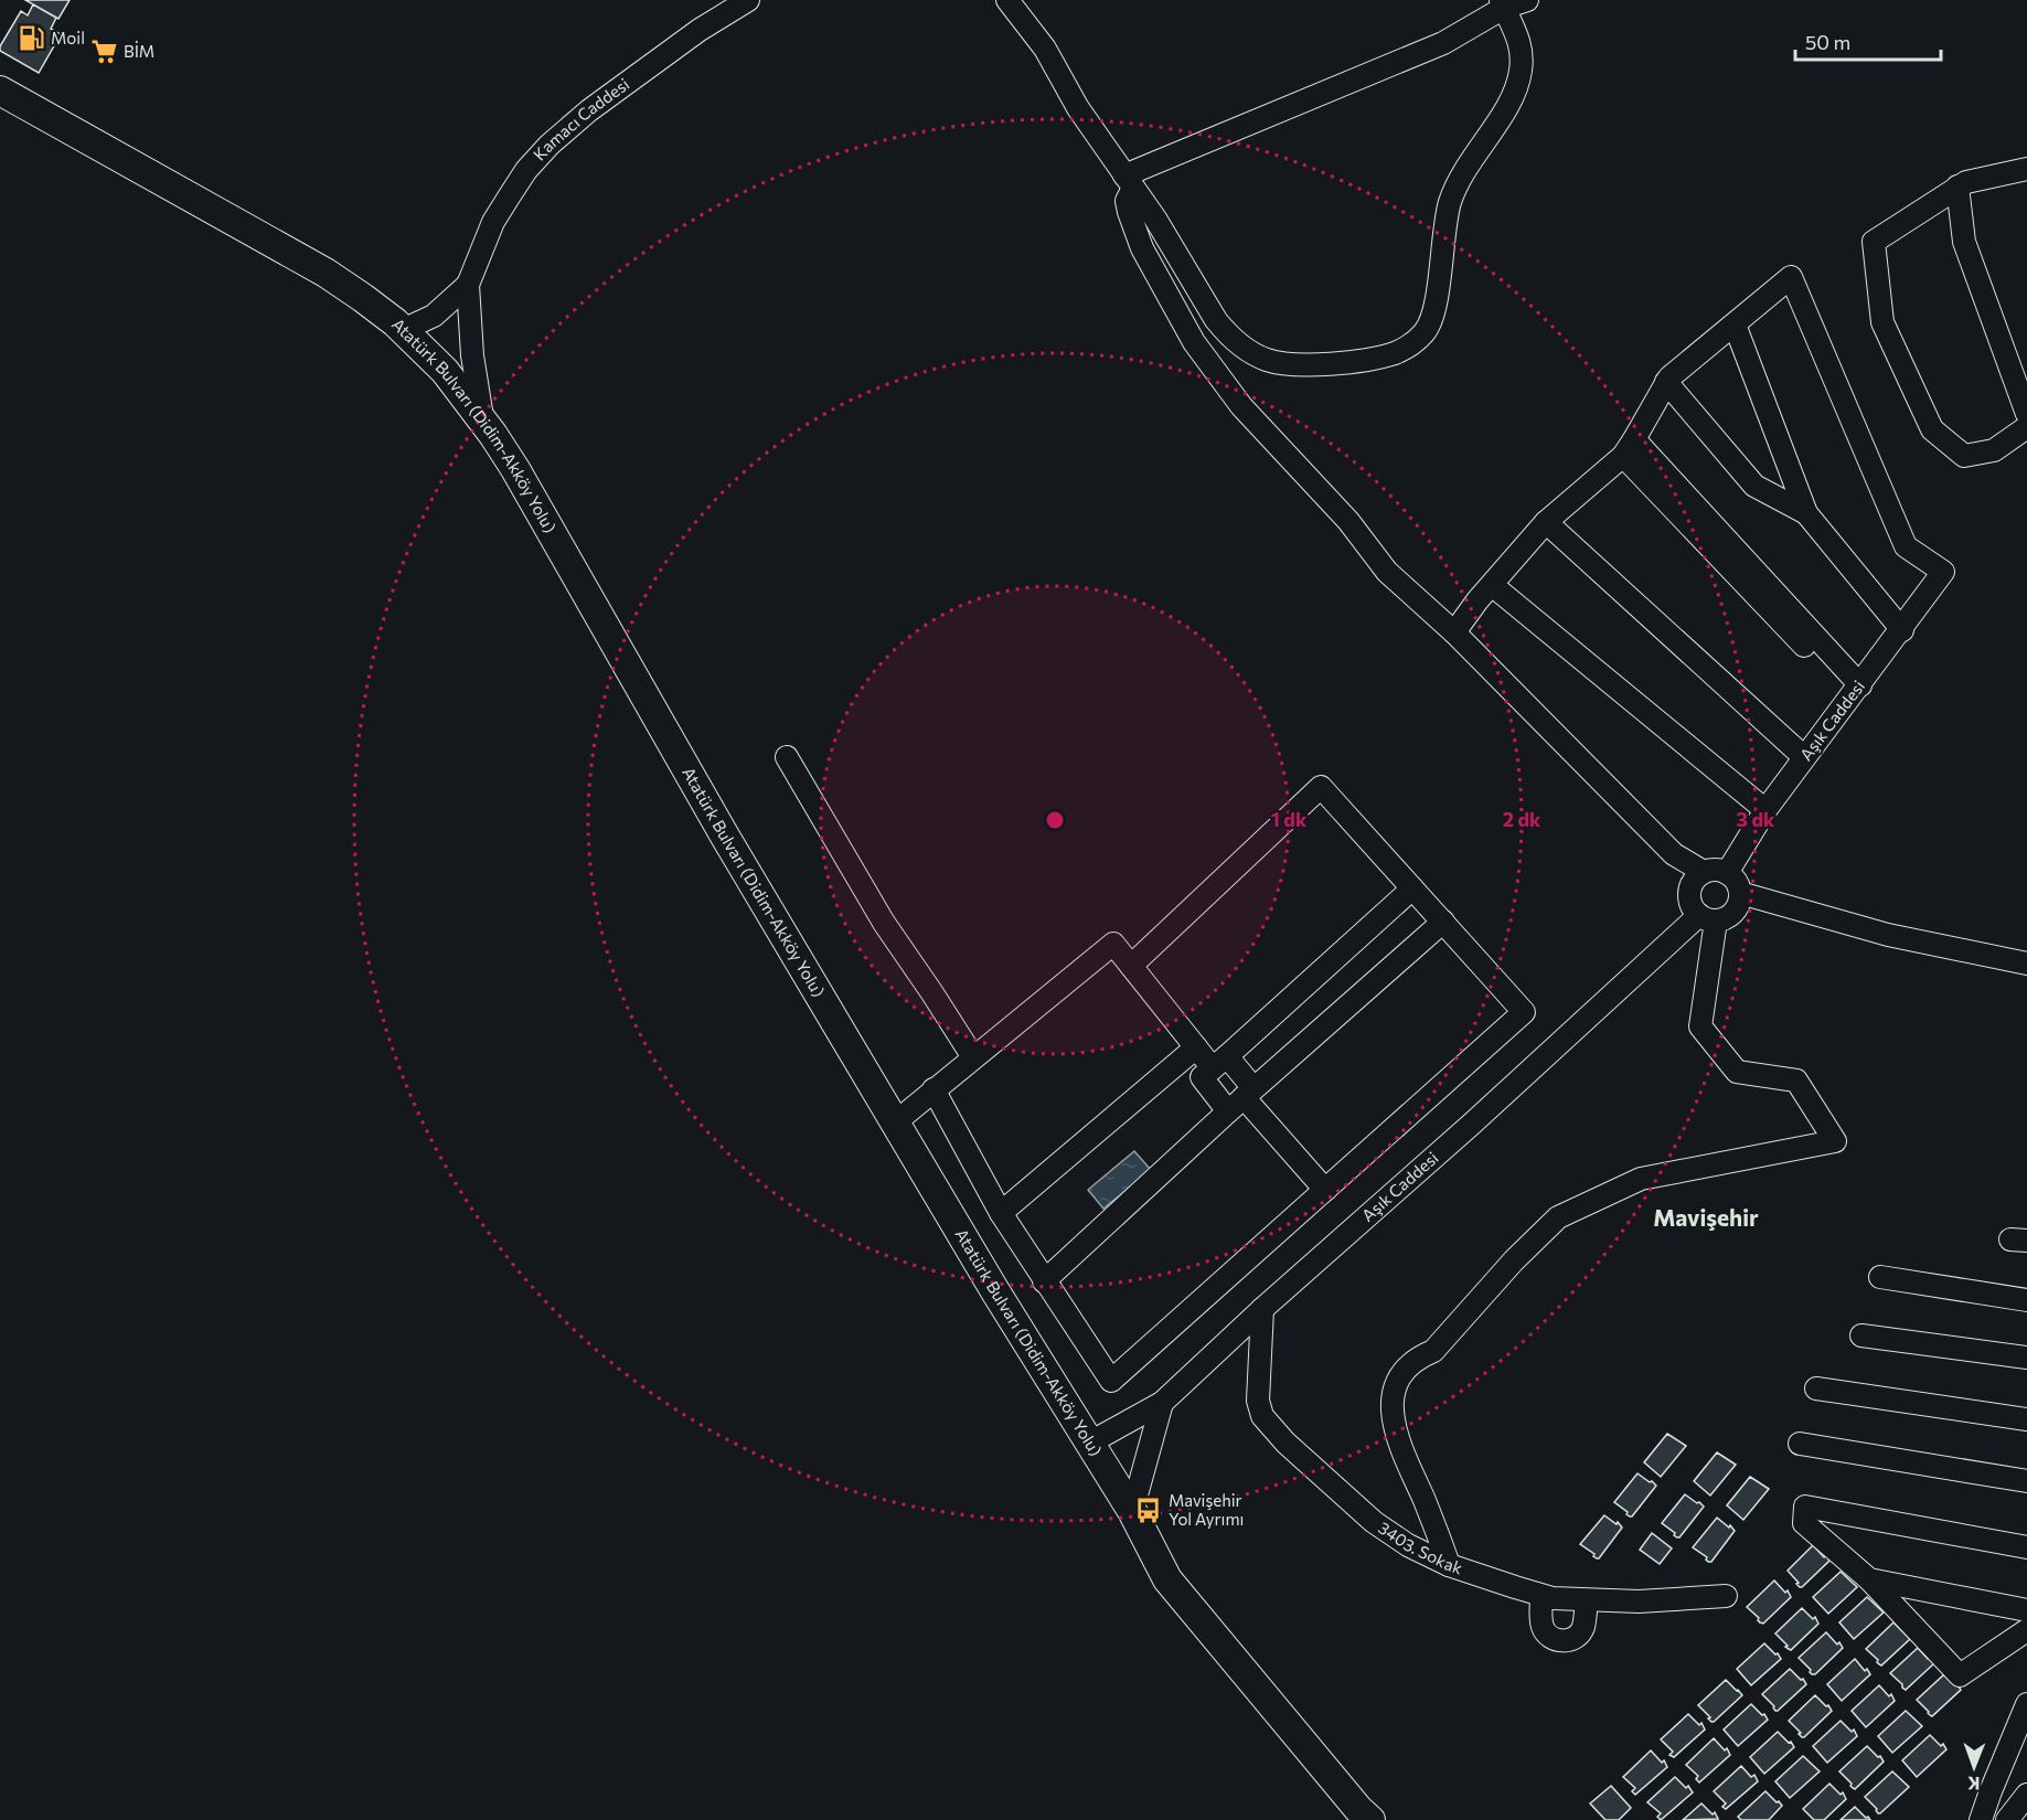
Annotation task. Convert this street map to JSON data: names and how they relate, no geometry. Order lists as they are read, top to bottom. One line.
{"streets":{"main road":["Atatürk Bulvarı (Didim-Akköy Yolu)"],"street":["Kamacı Caddesi","Aşık Caddesi","3403. Sokak"]},"crossings":[["Kamacı Caddesi","Atatürk Bulvarı (Didim-Akköy Yolu)"],["Atatürk Bulvarı (Didim-Akköy Yolu)","Aşık Caddesi"],["Aşık Caddesi","3403. Sokak"]],"districts":["Mavişehir"],"places":{"fuel station":["Moil"],"supermarket":["BİM"],"bus stop":["Mavişehir Yol Ayrımı"]},"scale_bar":"50 m","north":"bottom","rings":["1 dk","2 dk","3 dk"]}
